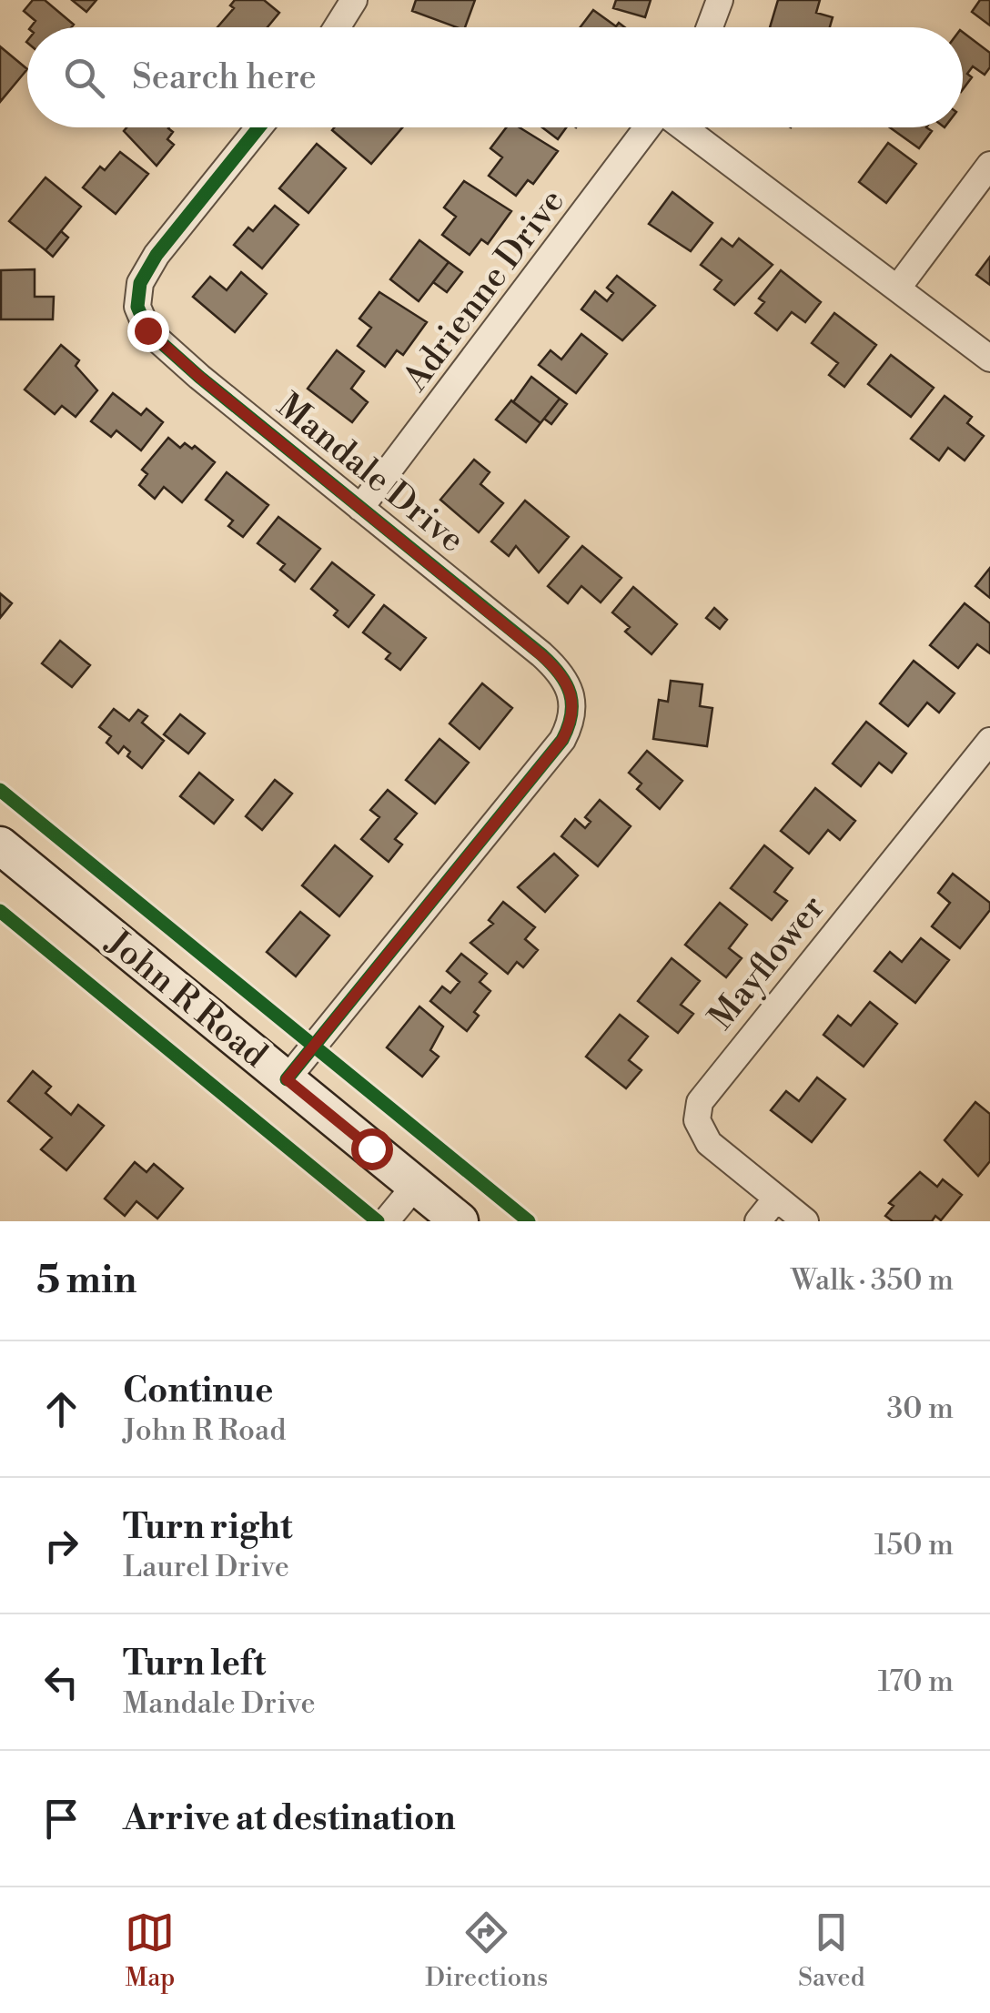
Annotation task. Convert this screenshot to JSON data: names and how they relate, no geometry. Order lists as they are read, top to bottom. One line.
{"streets":{"main road":["John R Road"],"street":["Adrienne Drive","Mandale Drive","Mayflower"]},"crossings":[["Adrienne Drive","Mandale Drive"],["Mandale Drive","John R Road"]],"page":{"search":"Search here","heading":["5 min","Walk · 350 m"],"list":[["Continue","John R Road","30 m"],["Turn right","Laurel Drive","150 m"],["Turn left","Mandale Drive","170 m"],"Arrive at destination"],"nav":["Map","Directions","Saved"]}}
